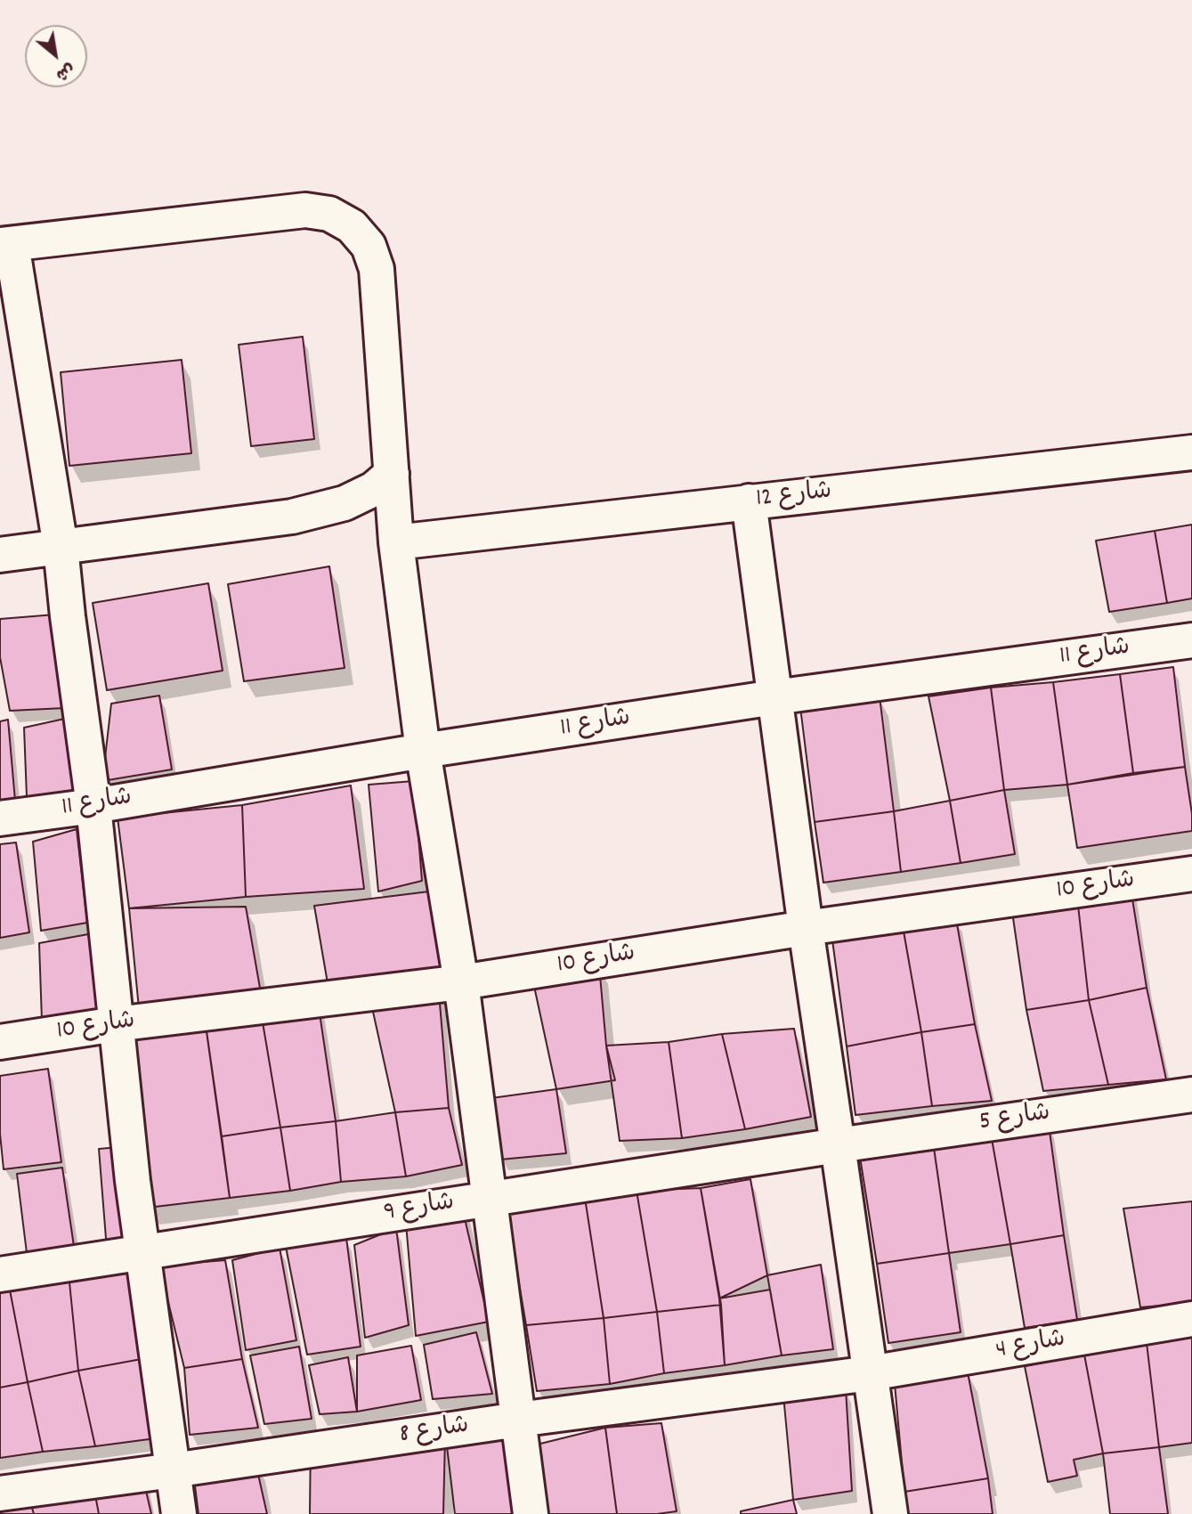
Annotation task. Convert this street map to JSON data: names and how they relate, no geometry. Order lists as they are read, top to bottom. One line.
{"streets":{"street":["شارع 12","شارع 11","شارع 10","شارع 5","شارع 9","شارع 4","شارع 8"]},"crossings":[["شارع 5","شارع 9"],["شارع 4","شارع 8"]],"north":"bottom right"}
